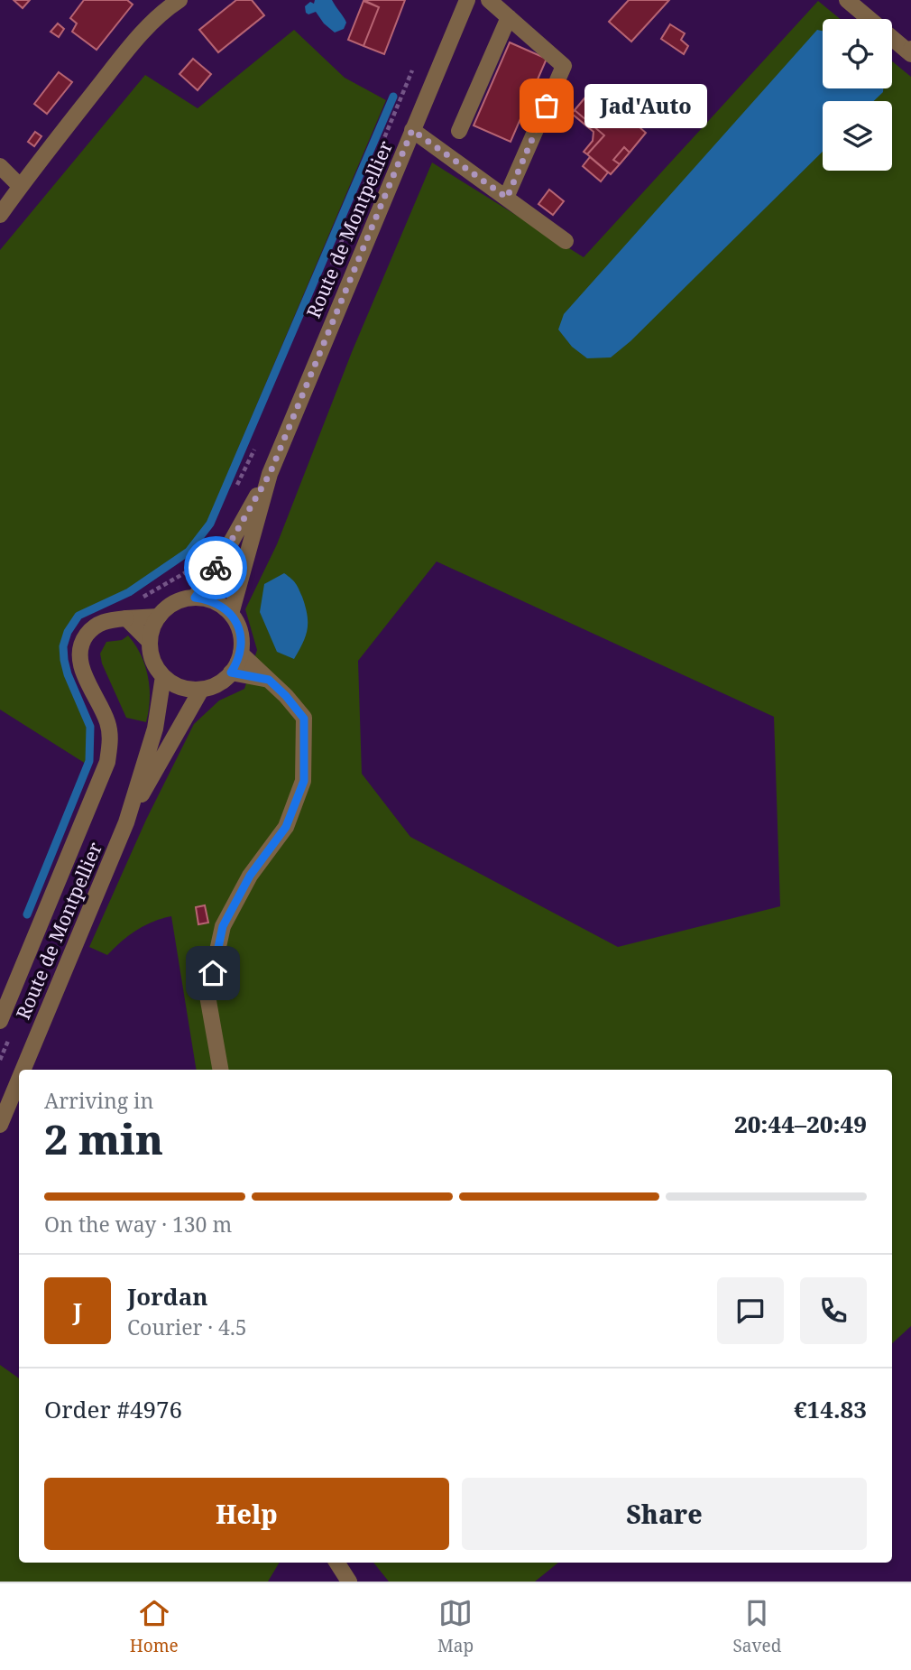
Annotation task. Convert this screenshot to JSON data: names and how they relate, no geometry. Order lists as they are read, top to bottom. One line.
{"streets":{"street":["Route de Montpellier"]},"places":["Jad'Auto"],"page":{"bubble":"Jad'Auto","heading":["2 min","Arriving in","20:44–20:49"],"panel":["Jordan","Courier · 4.5","Order #4976","€14.83"],"bar":"On the way · 130 m","round":"J","buttons":["Help","Share"],"tabs":["Home","Map","Saved"]}}
